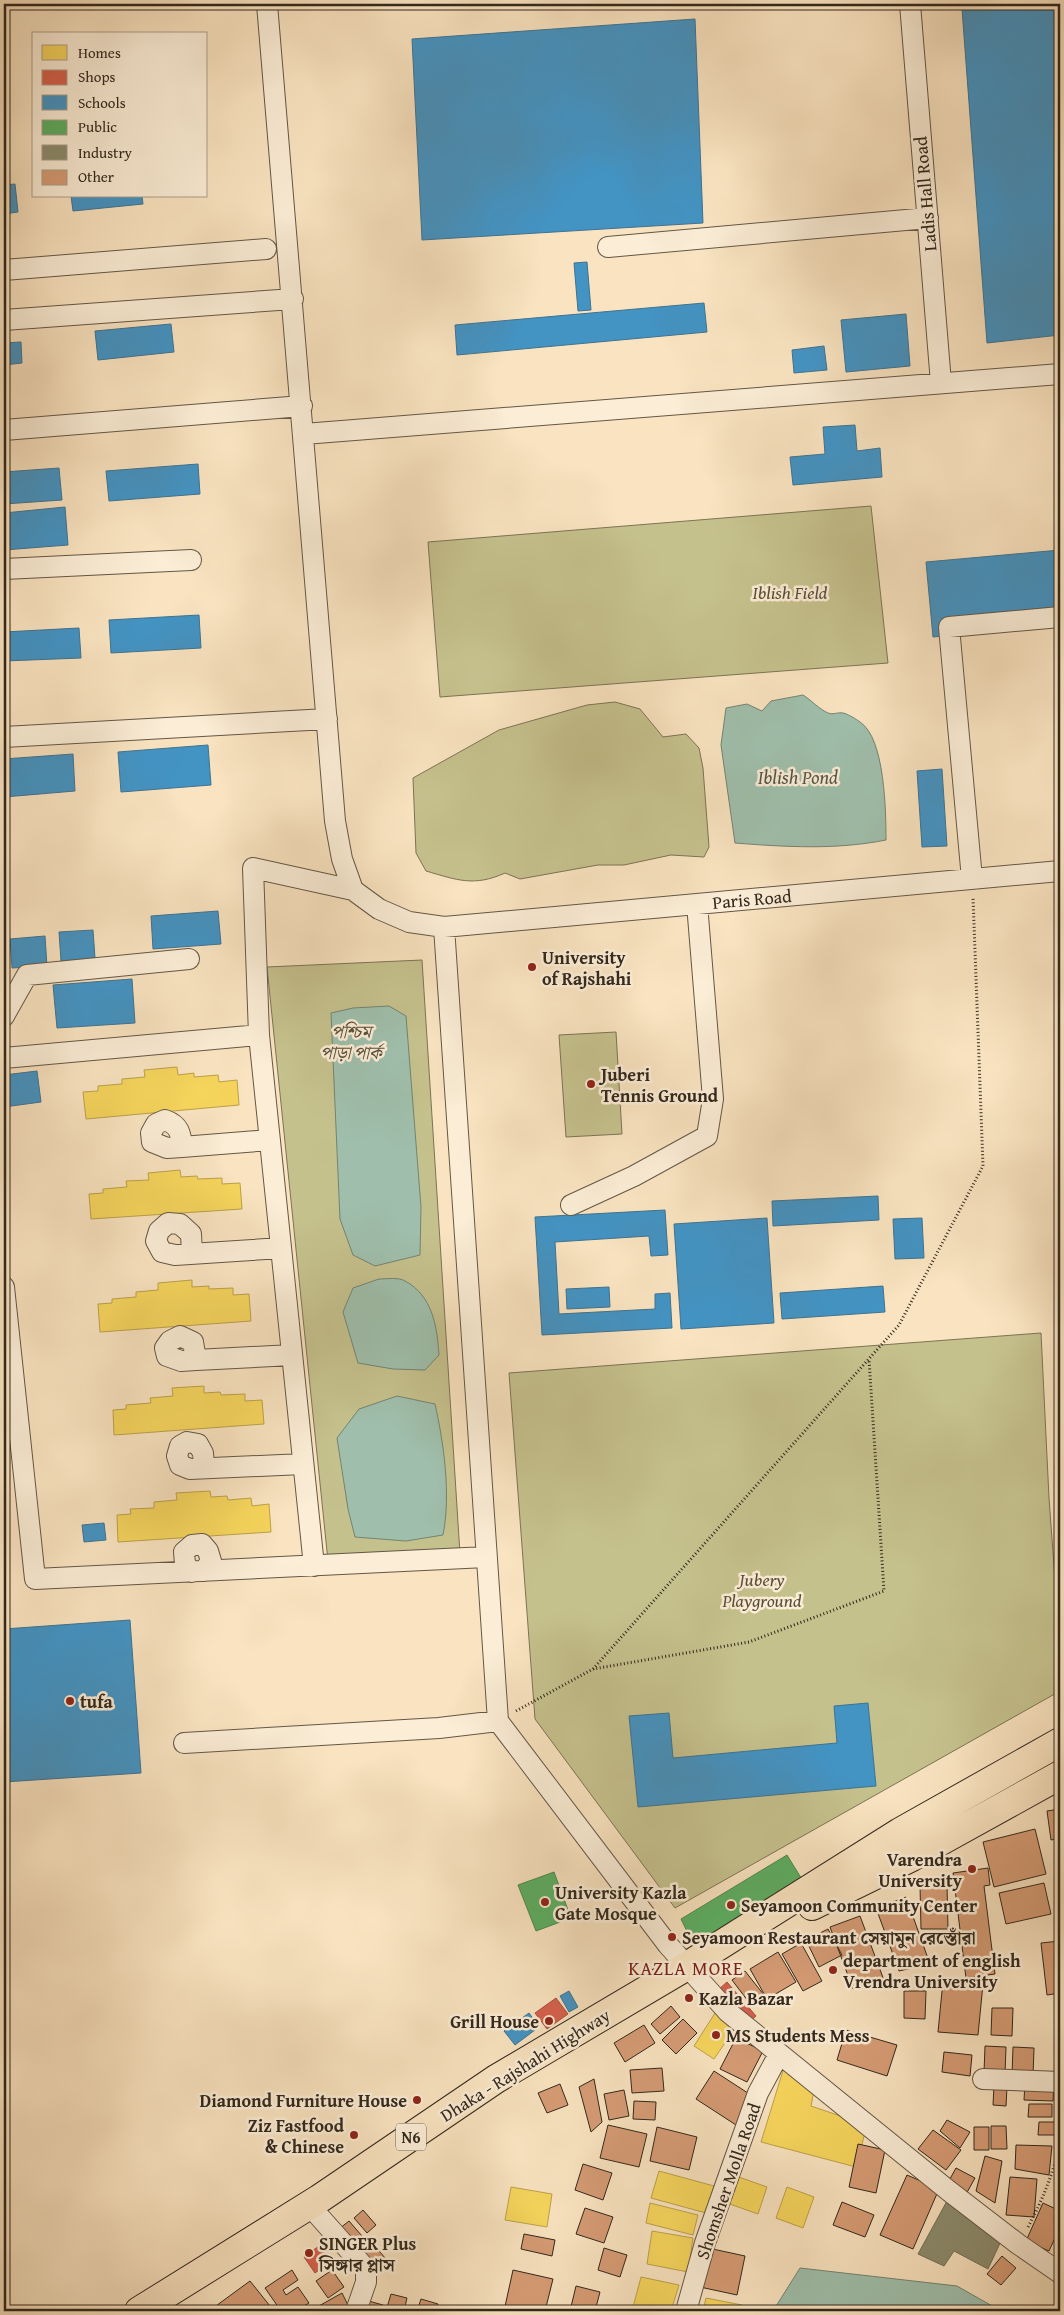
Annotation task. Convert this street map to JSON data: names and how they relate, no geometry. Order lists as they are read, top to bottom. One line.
{"streets":{"highway":["Dhaka - Rajshahi Highway","N6"],"street":["Ladis Hall Road","Paris Road","Shomsher Molla Road"]},"districts":["KAZLA MORE"],"water":["Iblish Pond"],"parks":["Iblish Field","পশ্চিম পাড়া পার্ক","Jubery Playground"],"places":["University of Rajshahi","Juberi Tennis Ground","tufa","Varendra University","University Kazla Gate Mosque","Seyamoon Community Center","Seyamoon Restaurant সেয়ামুন রেস্তোঁরা","department of english Vrendra University","Kazla Bazar","Grill House","MS Students Mess","Diamond Furniture House","Ziz Fastfood & Chinese","SINGER Plus সিঙ্গার প্লাস"],"legend":["Homes","Shops","Schools","Public","Industry","Other"]}
